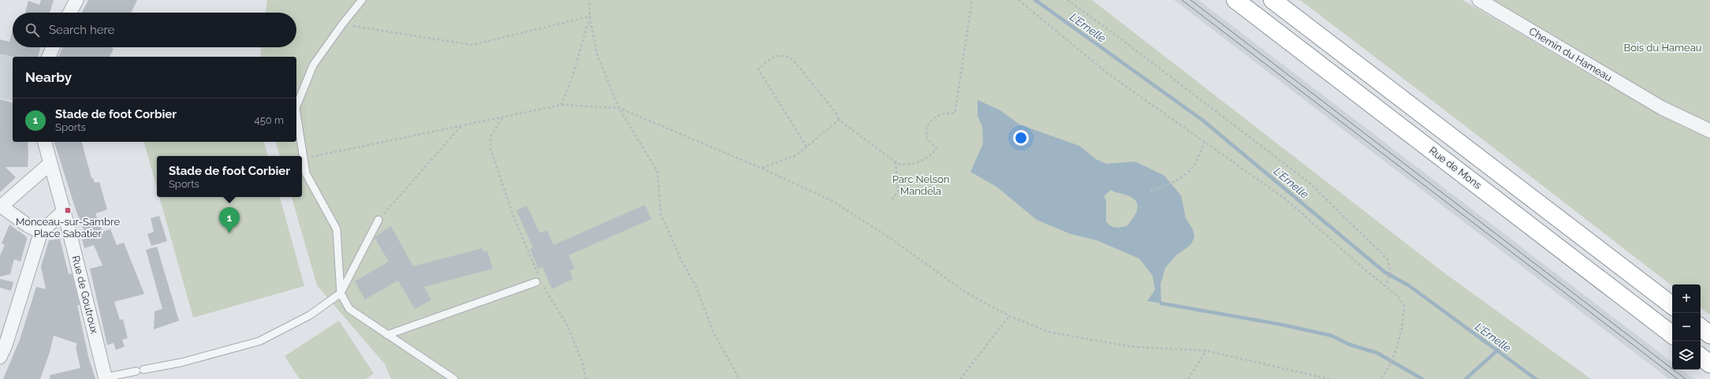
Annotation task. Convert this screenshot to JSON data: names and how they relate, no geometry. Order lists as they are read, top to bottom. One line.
{"streets":{"highway":["Rue de Mons"],"street":["Chemin du Hameau","Rue de Goutroux"]},"water":["L'Ernelle"],"parks":["Bois du Hameau","Parc Nelson Mandela"],"places":{"transit":["Monceau-sur-Sambre Place Sabatier"]},"page":{"search":"Search here","heading":"Nearby","list":[{"mark":"1","name":"Stade de foot Corbier","note":"Sports","value":"450 m"}],"popup":["Stade de foot Corbier","Sports"],"pins":"1","map_buttons":["+","−"]}}
